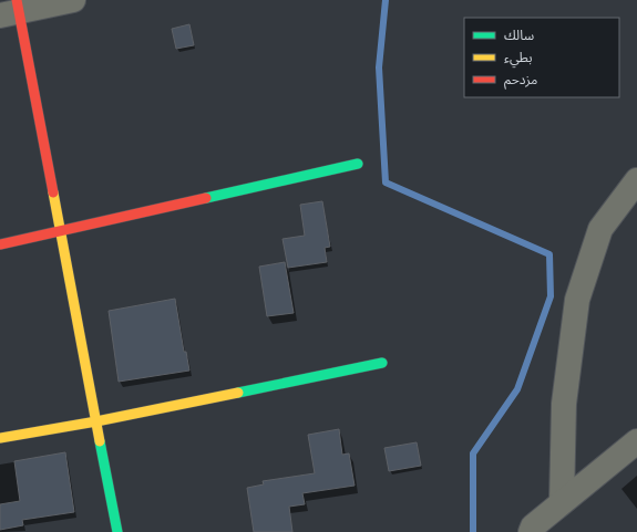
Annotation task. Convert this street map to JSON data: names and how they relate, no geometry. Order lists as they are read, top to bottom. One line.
{"legend":["سالك","بطيء","مزدحم"]}
